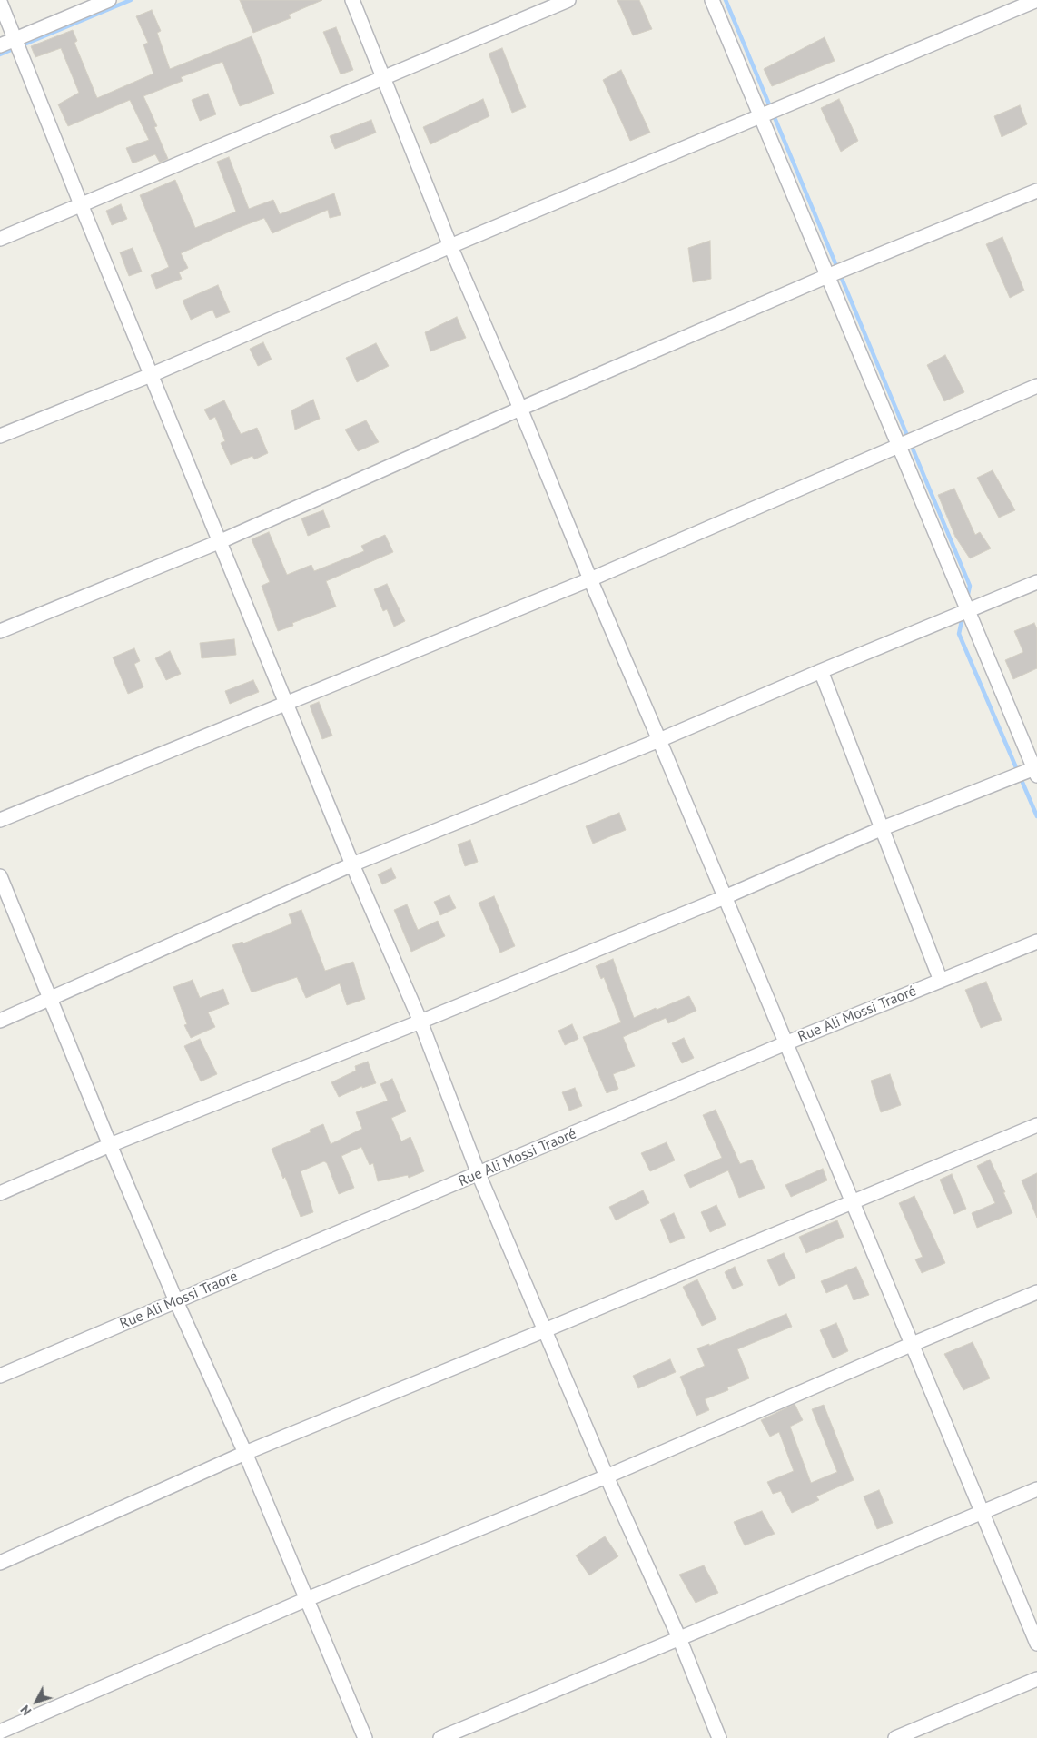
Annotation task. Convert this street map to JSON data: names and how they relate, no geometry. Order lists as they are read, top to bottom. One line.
{"streets":{"street":["Rue Ali Mossi Traoré"]},"north":"bottom left"}
